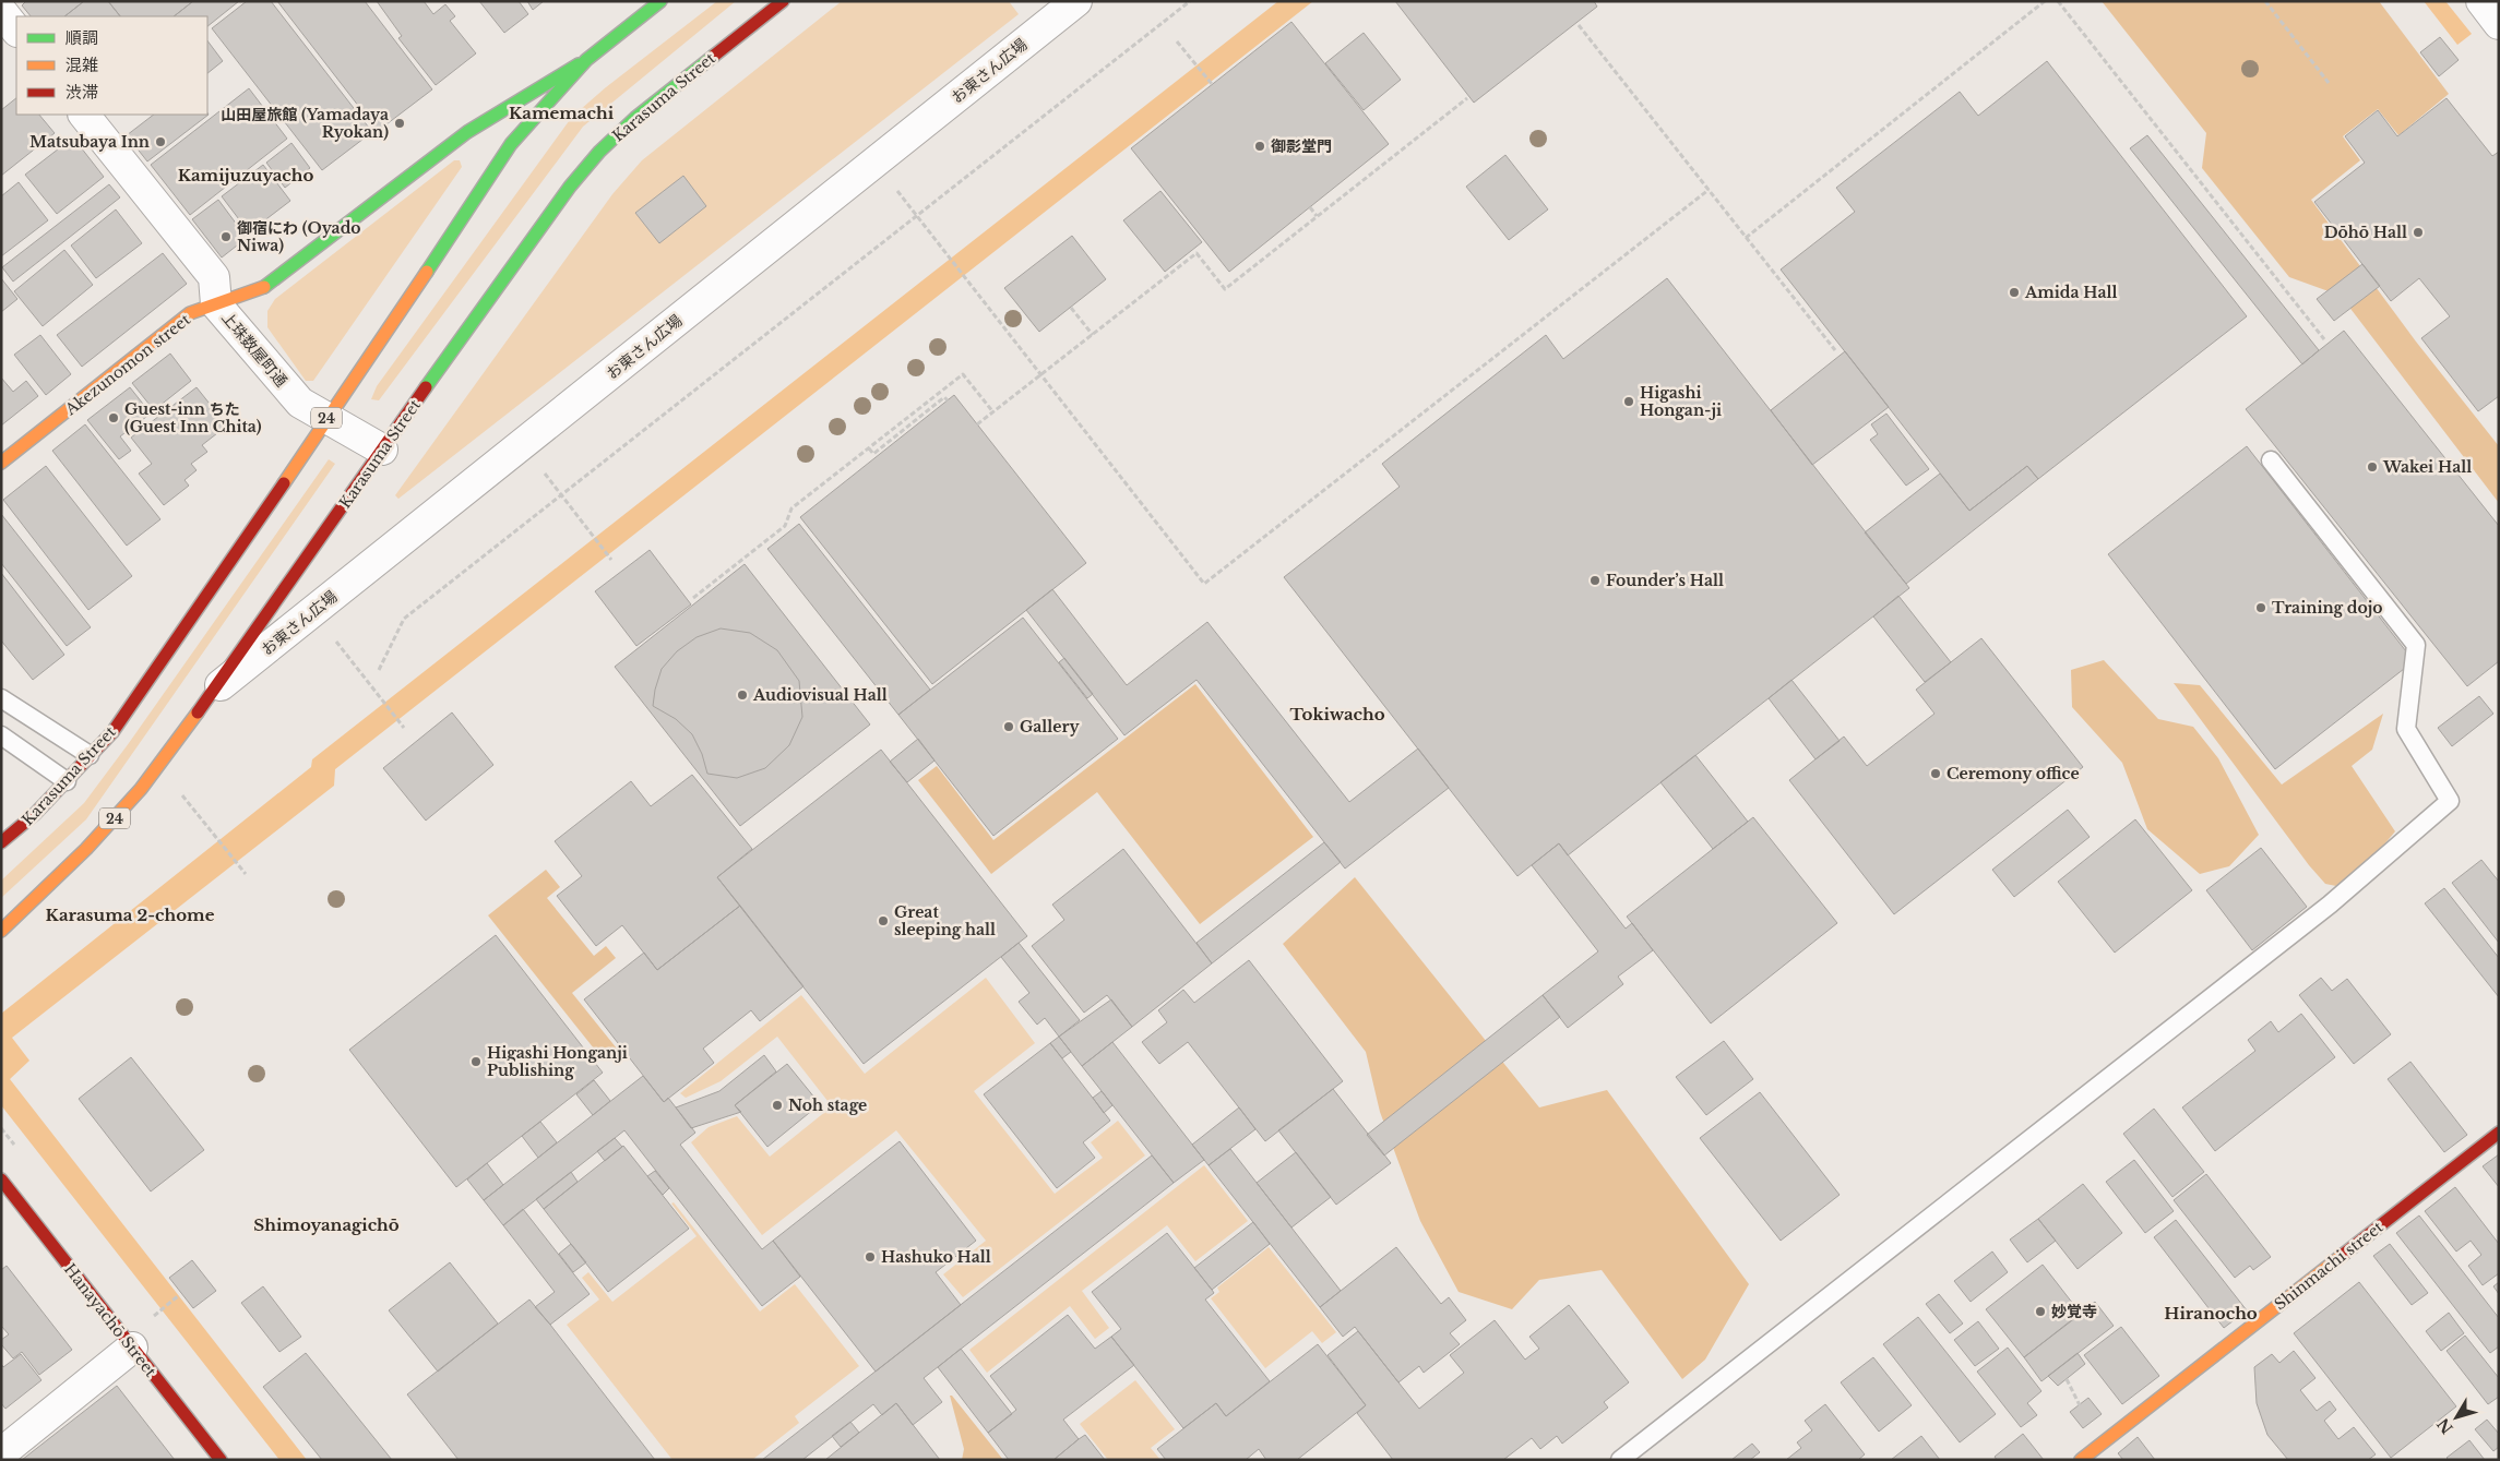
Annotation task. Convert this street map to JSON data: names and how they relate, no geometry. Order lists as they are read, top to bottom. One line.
{"streets":{"main road":["Karasuma Street","Akezunomon street","24","Shinmachi street","Hanayachō Street"],"street":["お東さん広場","上珠数屋町通"]},"crossings":[["お東さん広場","Karasuma Street"],["Karasuma Street","上珠数屋町通"],["Karasuma Street","Akezunomon street"],["上珠数屋町通","Akezunomon street"]],"districts":["Kamemachi","Kamijuzuyacho","Tokiwacho","Karasuma 2-chome","Shimoyanagichō","Hiranocho"],"places":["山田屋旅館 (Yamadaya Ryokan)","Matsubaya Inn","御影堂門","Dōhō Hall","御宿にわ (Oyado Niwa)","Amida Hall","Higashi Hongan-ji","Guest-inn ちた (Guest Inn Chita)","Wakei Hall","Founder’s Hall","Training dojo","Audiovisual Hall","Gallery","Ceremony office","Great sleeping hall","Higashi Honganji Publishing","Noh stage","Hashuko Hall","妙覚寺"],"legend":["順調","混雑","渋滞"],"north":"bottom left"}
